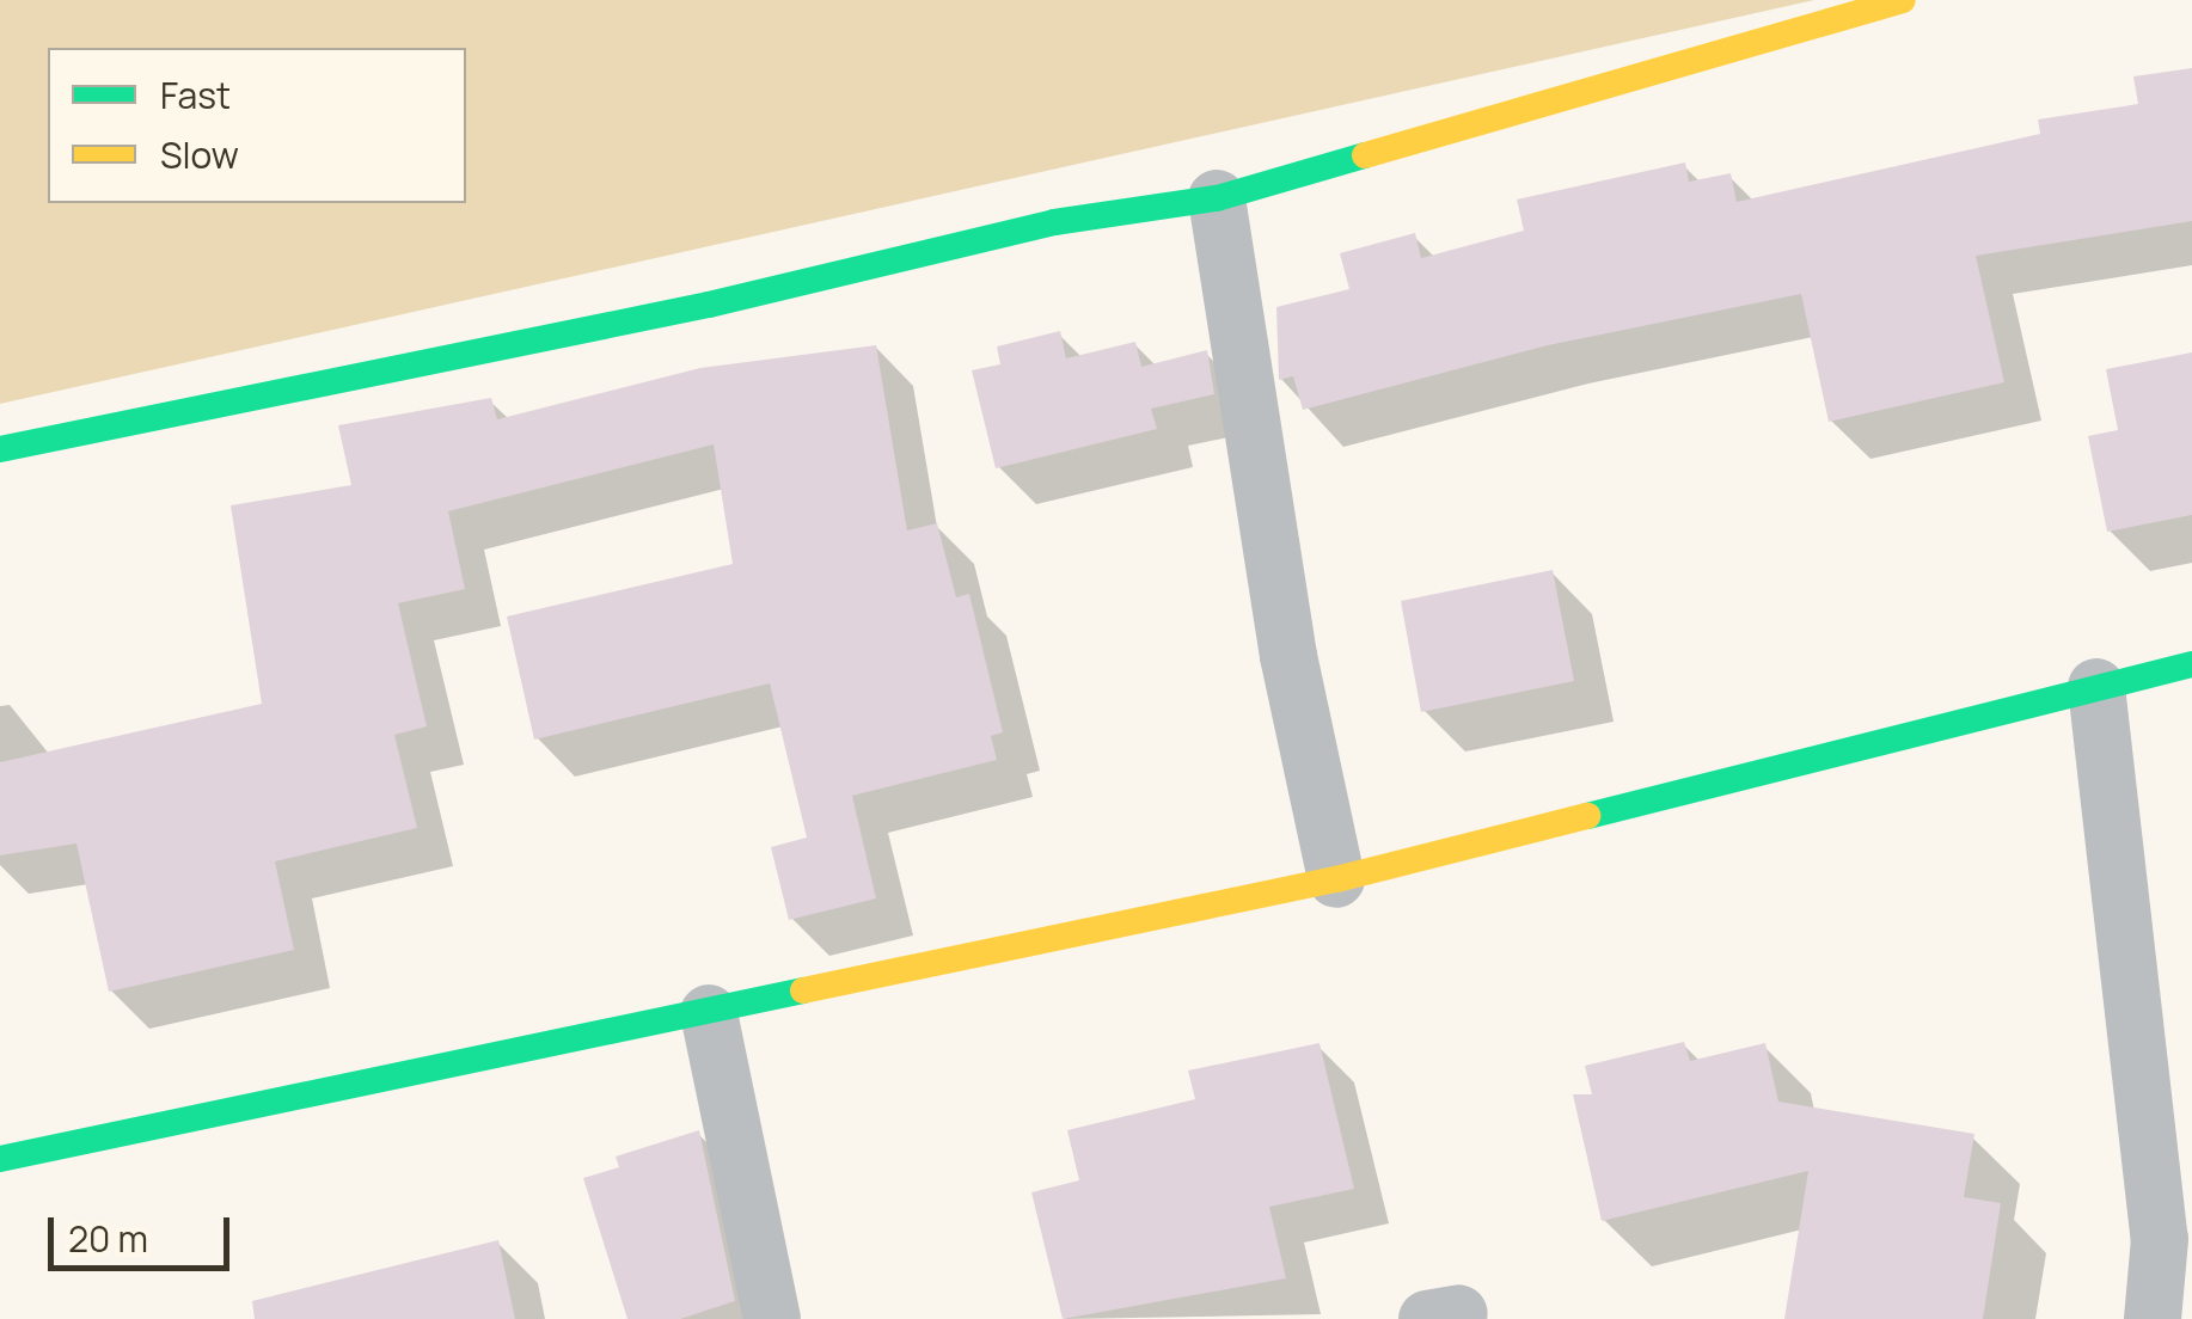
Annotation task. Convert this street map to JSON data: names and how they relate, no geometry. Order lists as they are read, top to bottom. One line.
{"legend":["Fast","Slow"],"scale_bar":"20 m"}
